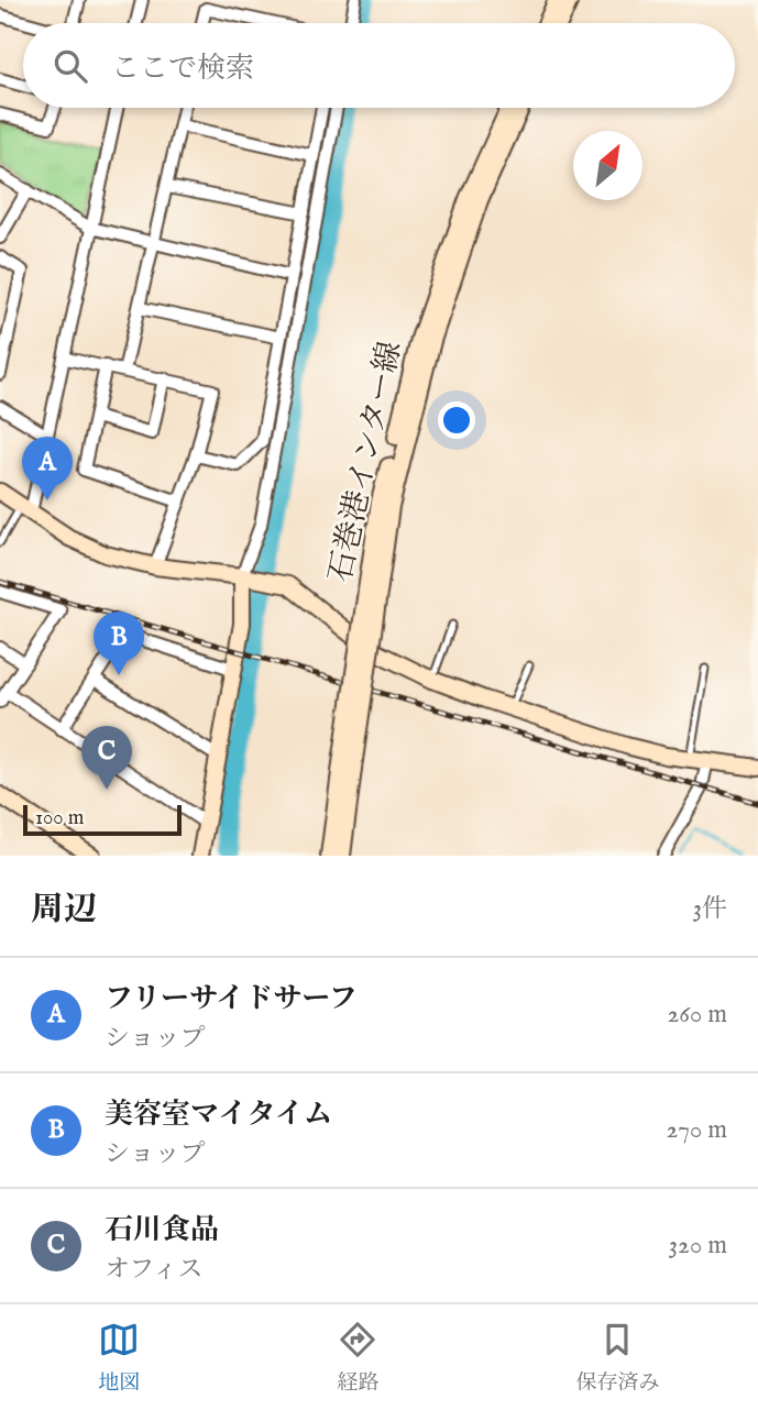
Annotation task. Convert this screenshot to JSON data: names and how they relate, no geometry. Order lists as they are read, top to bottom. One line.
{"streets":{"main road":["石巻港インター線"]},"scale_bar":"100 m","north":"top right","page":{"search":"ここで検索","pins":["A","B","C"],"scale":"100 m","heading":["周辺","3件"],"list":[{"mark":"A","name":"フリーサイドサーフ","note":"ショップ","value":"260 m"},{"mark":"B","name":"美容室マイタイム","note":"ショップ","value":"270 m"},{"mark":"C","name":"石川食品","note":"オフィス","value":"320 m"}],"nav":["地図","経路","保存済み"]}}
